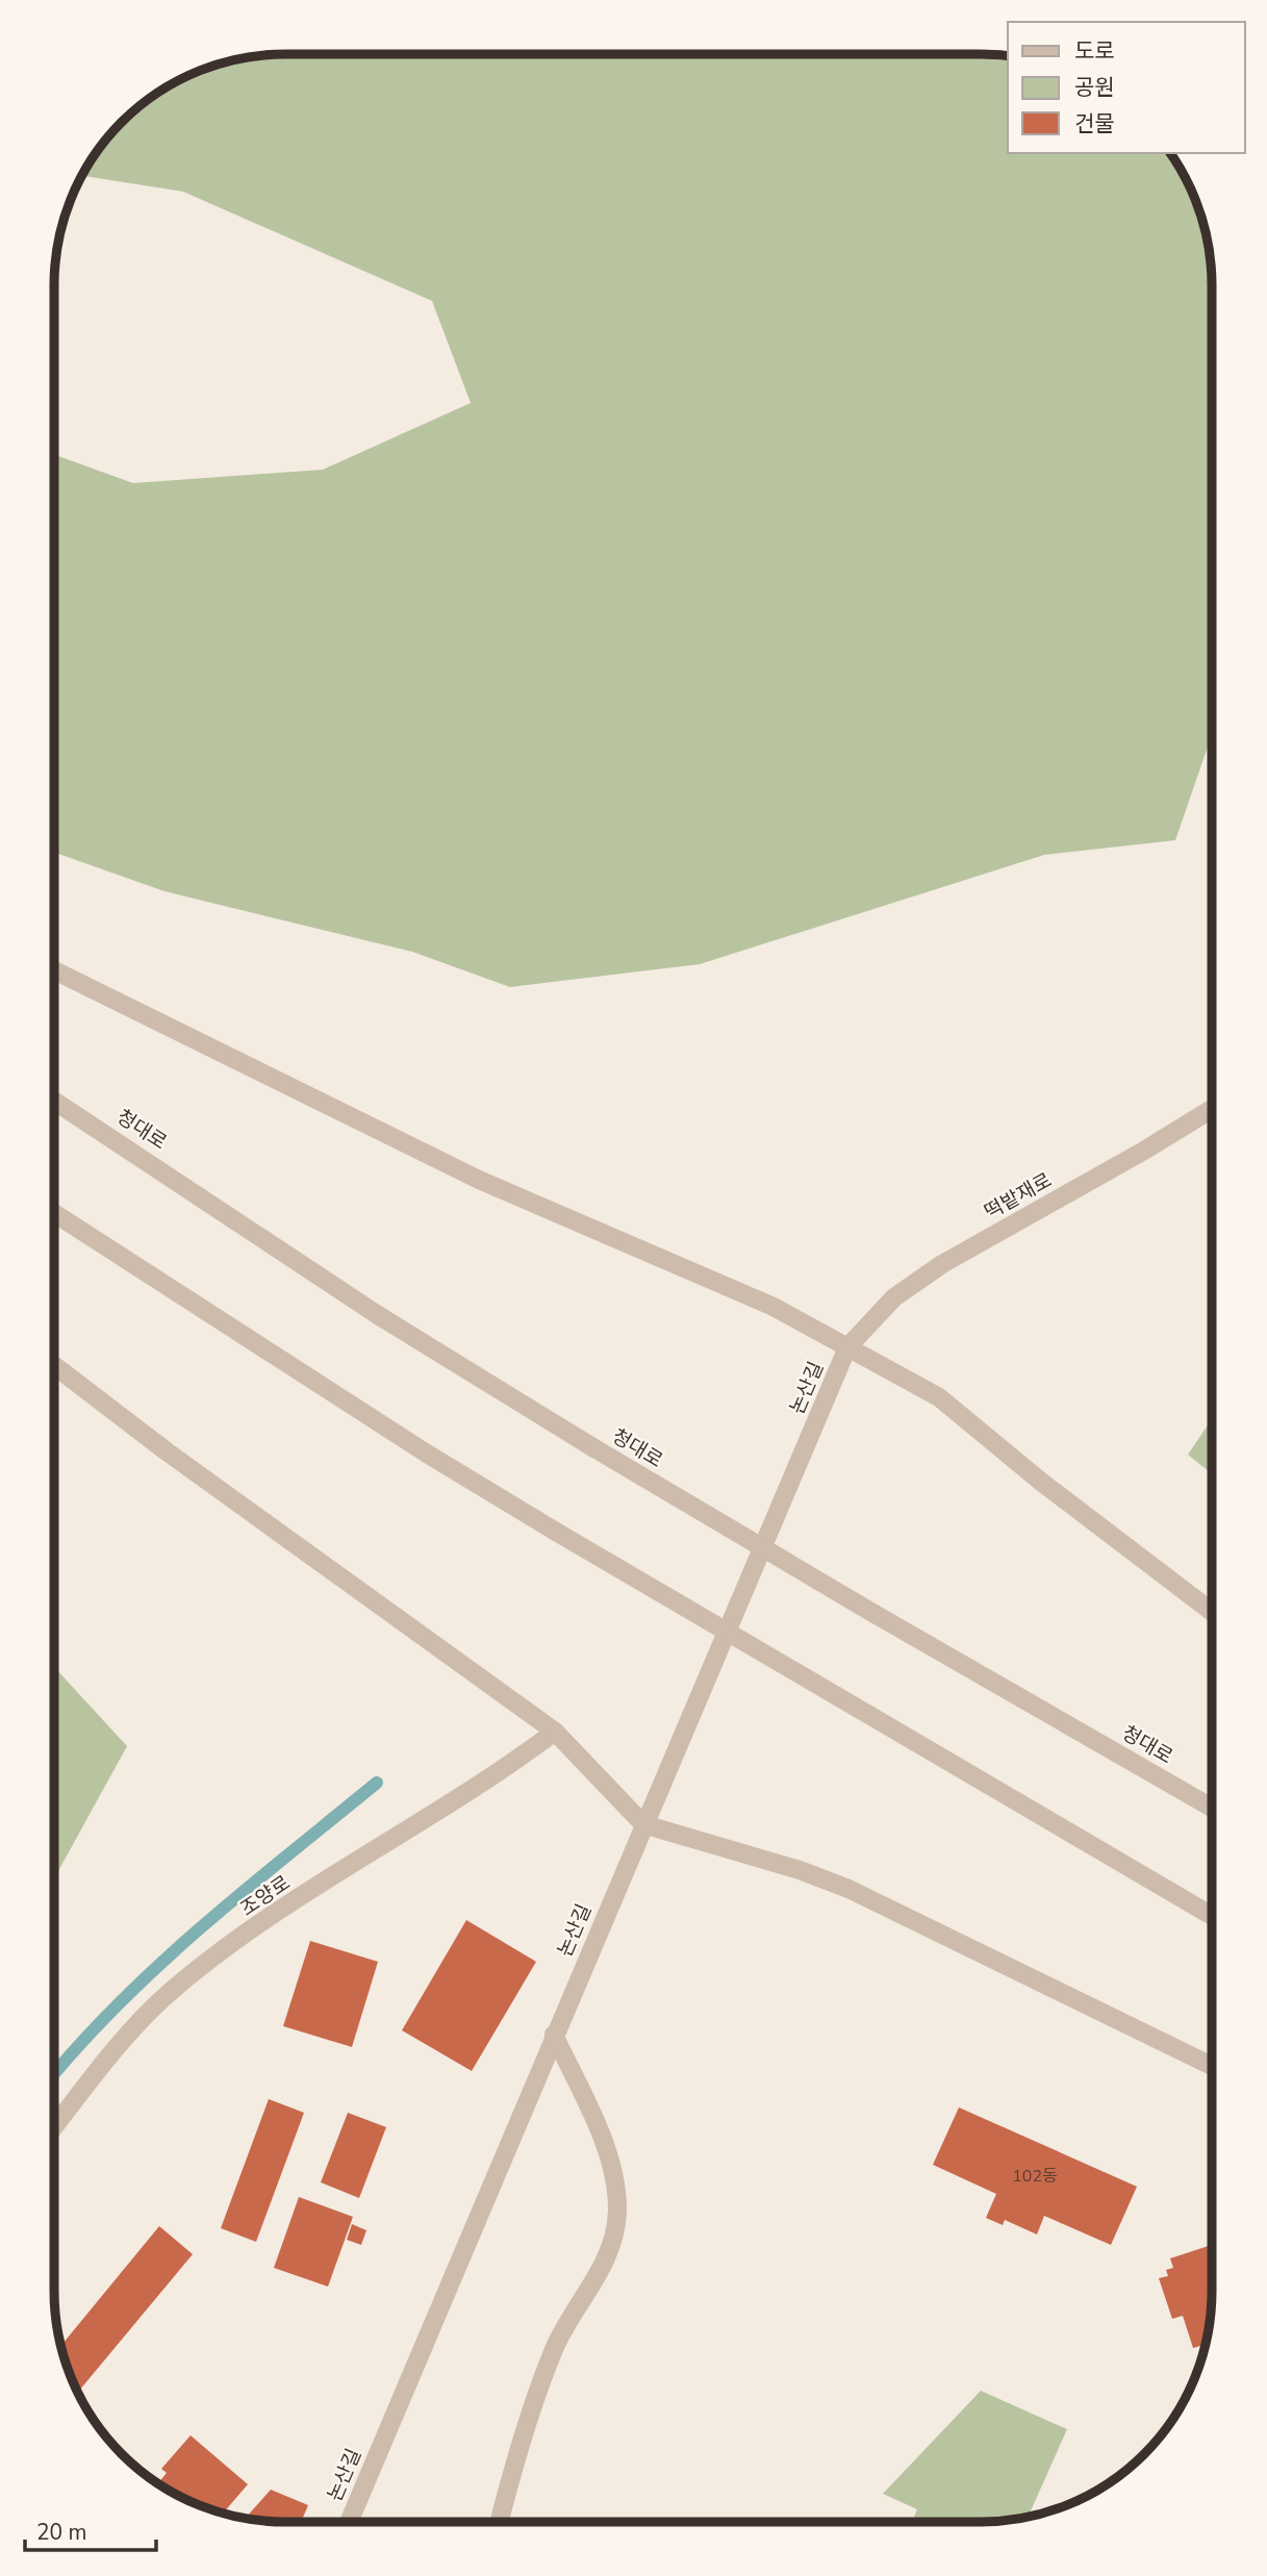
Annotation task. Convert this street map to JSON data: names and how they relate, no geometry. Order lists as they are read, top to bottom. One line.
{"streets":{"street":["청대로","떡밭재로","논산길","조양로"]},"crossings":[["떡밭재로","논산길"]],"house_numbers":["102동"],"legend":["도로","공원","건물"],"scale_bar":"20 m"}
